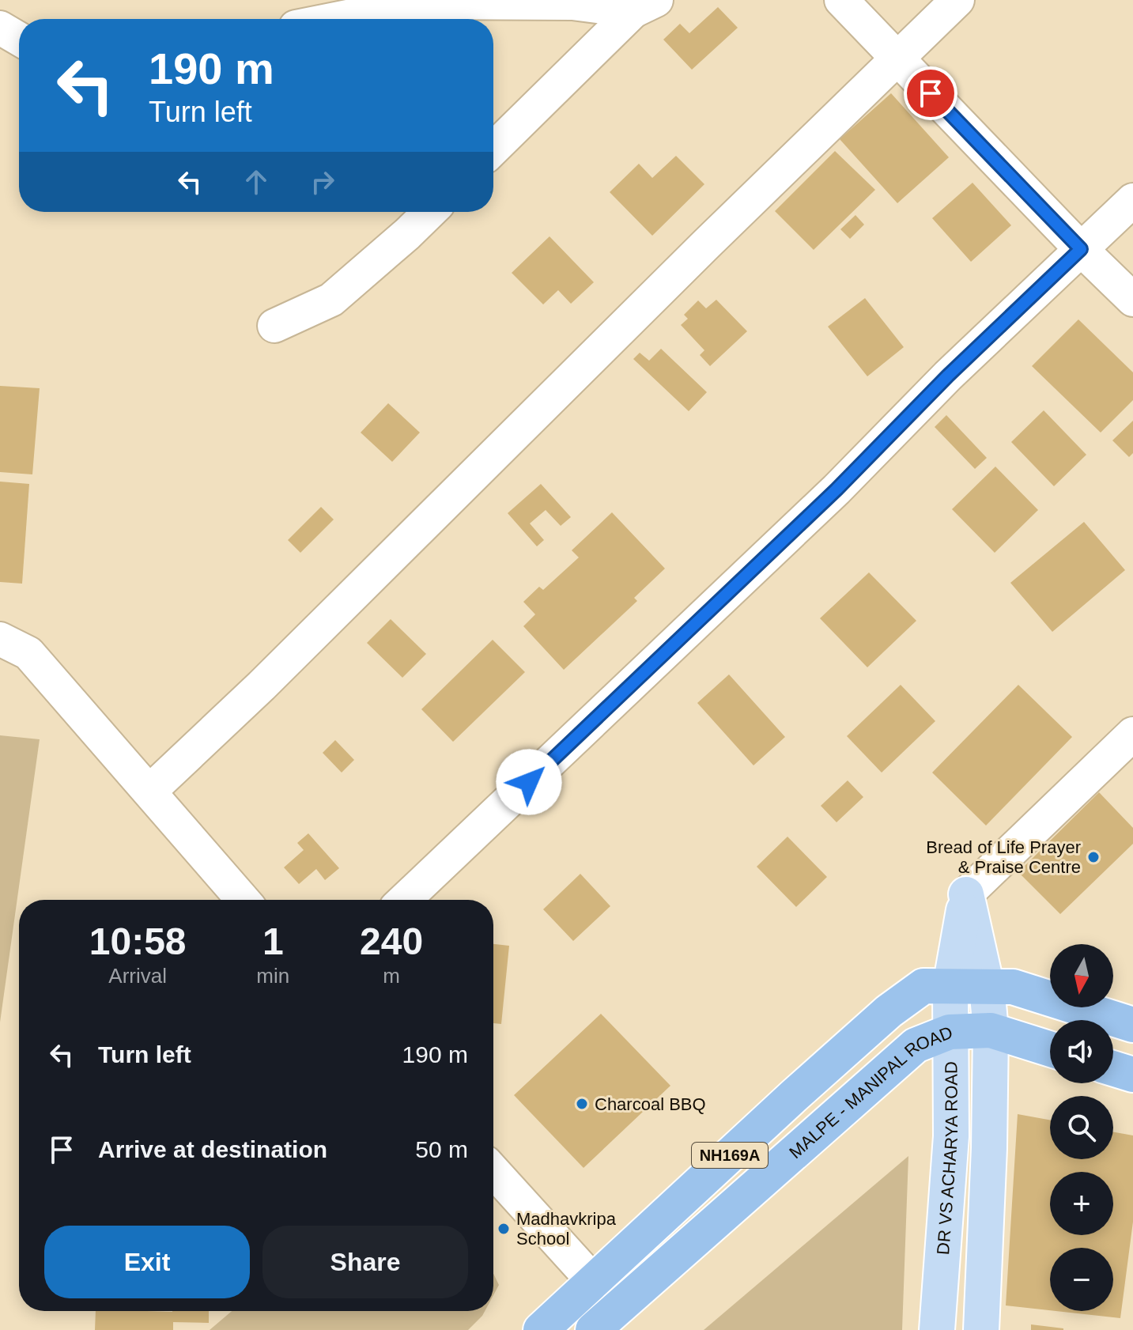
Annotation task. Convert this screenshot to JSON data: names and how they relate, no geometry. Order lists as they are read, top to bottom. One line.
{"streets":{"highway":["MALPE - MANIPAL ROAD","NH169A"],"main road":["DR VS ACHARYA ROAD"]},"crossings":[["MALPE - MANIPAL ROAD","DR VS ACHARYA ROAD"],["NH169A","DR VS ACHARYA ROAD"]],"places":["Bread of Life Prayer & Praise Centre","Charcoal BBQ","Madhavkripa School"],"north":"bottom","page":{"turn":["190 m","Turn left"],"eta":["10:58","Arrival","1","min","240","m"],"map_buttons":["+","−"],"list":[{"name":"Turn left","value":"190 m"},{"name":"Arrive at destination","value":"50 m"}],"buttons":["Exit","Share"]}}
